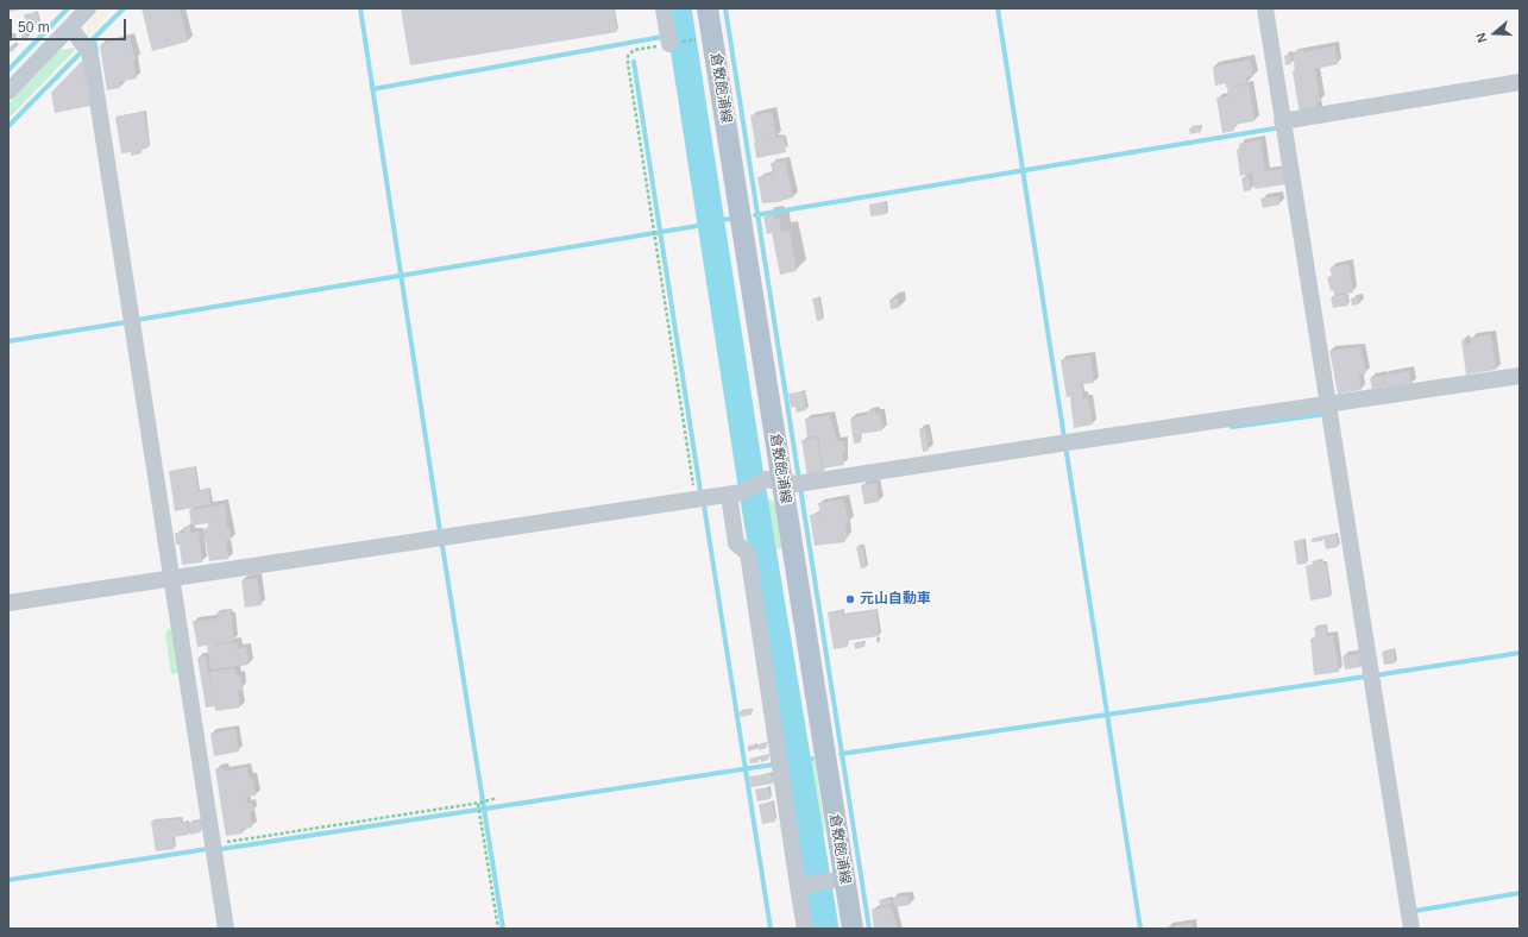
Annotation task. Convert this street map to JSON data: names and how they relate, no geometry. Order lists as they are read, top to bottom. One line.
{"streets":{"main road":["倉敷飽浦線"]},"places":["元山自動車"],"scale_bar":"50 m","north":"left"}
